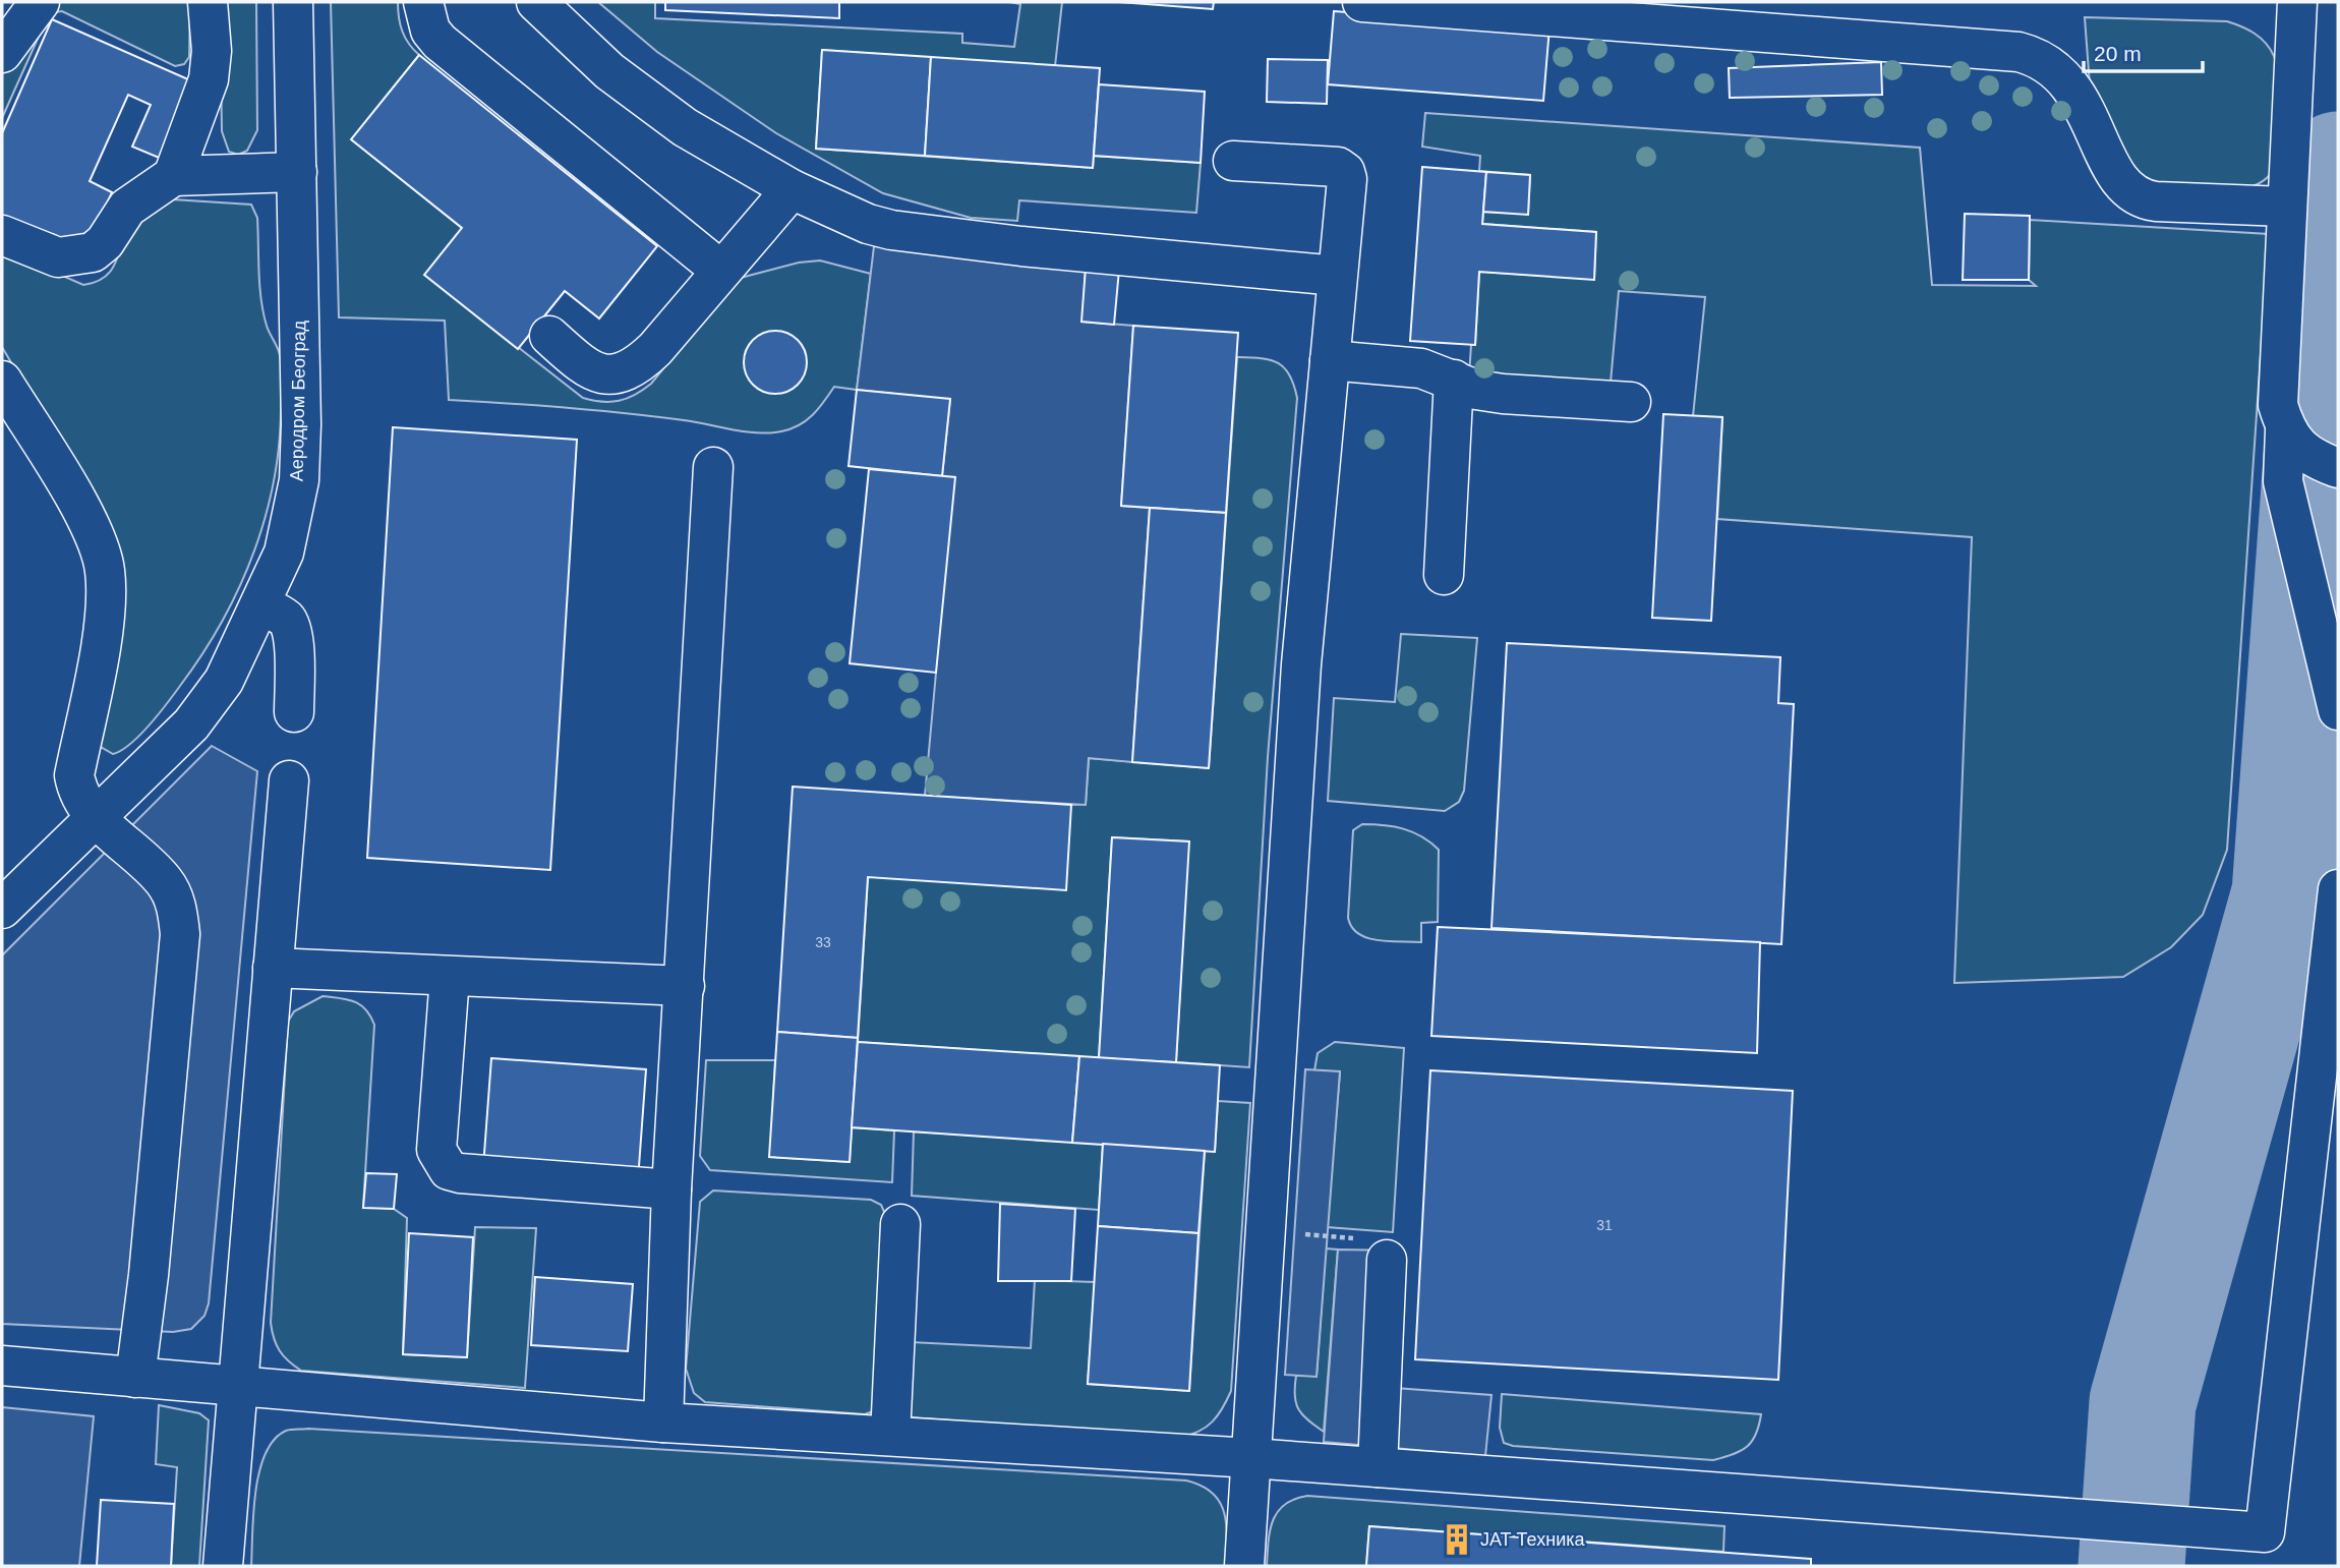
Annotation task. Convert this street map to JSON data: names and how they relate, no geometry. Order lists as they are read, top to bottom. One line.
{"streets":{"street":["Аеродром Београд"]},"places":{"building":["ЈАТ Техника"]},"house_numbers":["33","31"],"scale_bar":"20 m"}
